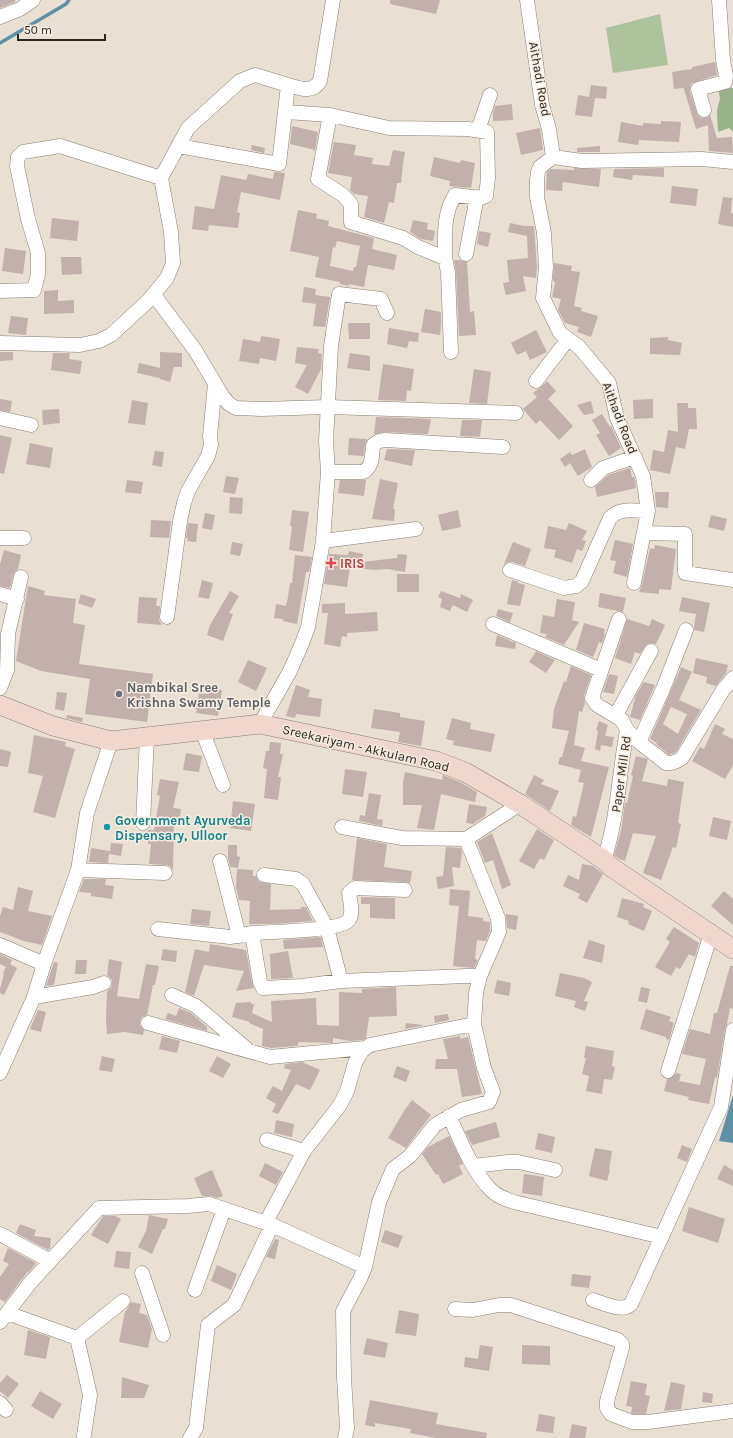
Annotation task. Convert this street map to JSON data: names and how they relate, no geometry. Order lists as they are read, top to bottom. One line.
{"streets":{"main road":["Sreekariyam - Akkulam Road"],"street":["Aithadi Road","Paper Mill Rd"]},"crossings":[["Sreekariyam - Akkulam Road","Paper Mill Rd"]],"places":{"health":["IRIS"],"other":["Nambikal Sree Krishna Swamy Temple","Government Ayurveda Dispensary, Ulloor"]},"scale_bar":"50 m"}
